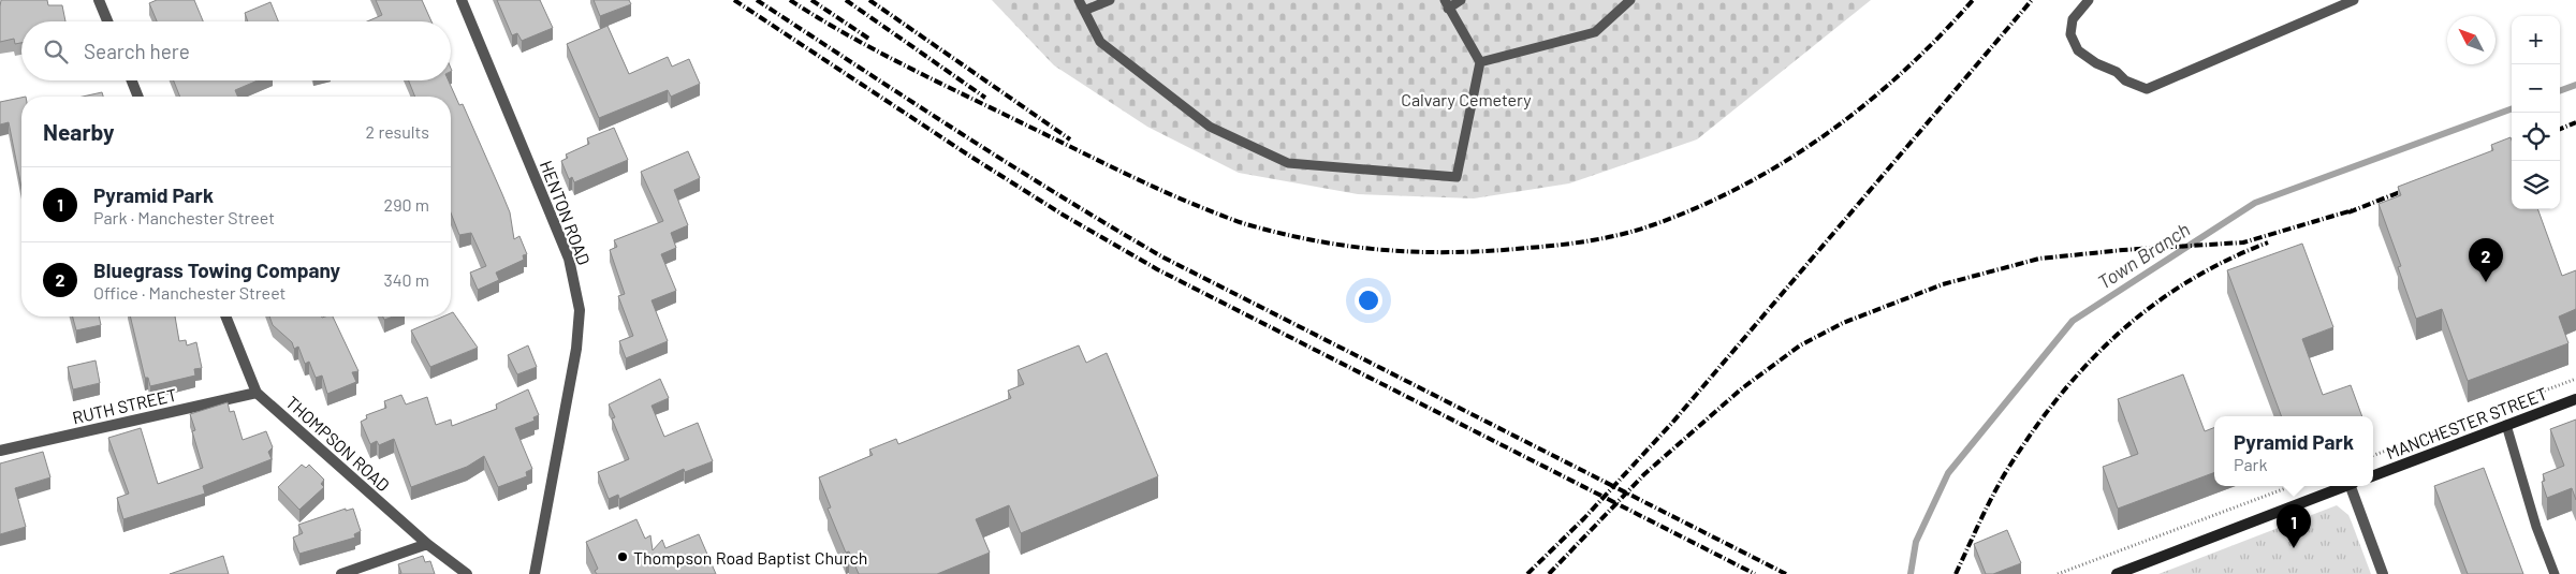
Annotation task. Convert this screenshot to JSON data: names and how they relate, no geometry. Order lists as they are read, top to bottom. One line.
{"streets":{"main road":["MANCHESTER STREET"],"street":["HENTON ROAD","RUTH STREET","THOMPSON ROAD"]},"crossings":[["RUTH STREET","THOMPSON ROAD"]],"water":["Town Branch"],"parks":["Calvary Cemetery"],"places":["Thompson Road Baptist Church"],"north":"top left","page":{"map_buttons":["+","−"],"search":"Search here","heading":["Nearby","2 results"],"list":[{"mark":"1","name":"Pyramid Park","note":"Park · Manchester Street","value":"290 m"},{"mark":"2","name":"Bluegrass Towing Company","note":"Office · Manchester Street","value":"340 m"}],"pins":["2","1"],"popup":["Pyramid Park","Park"]}}
